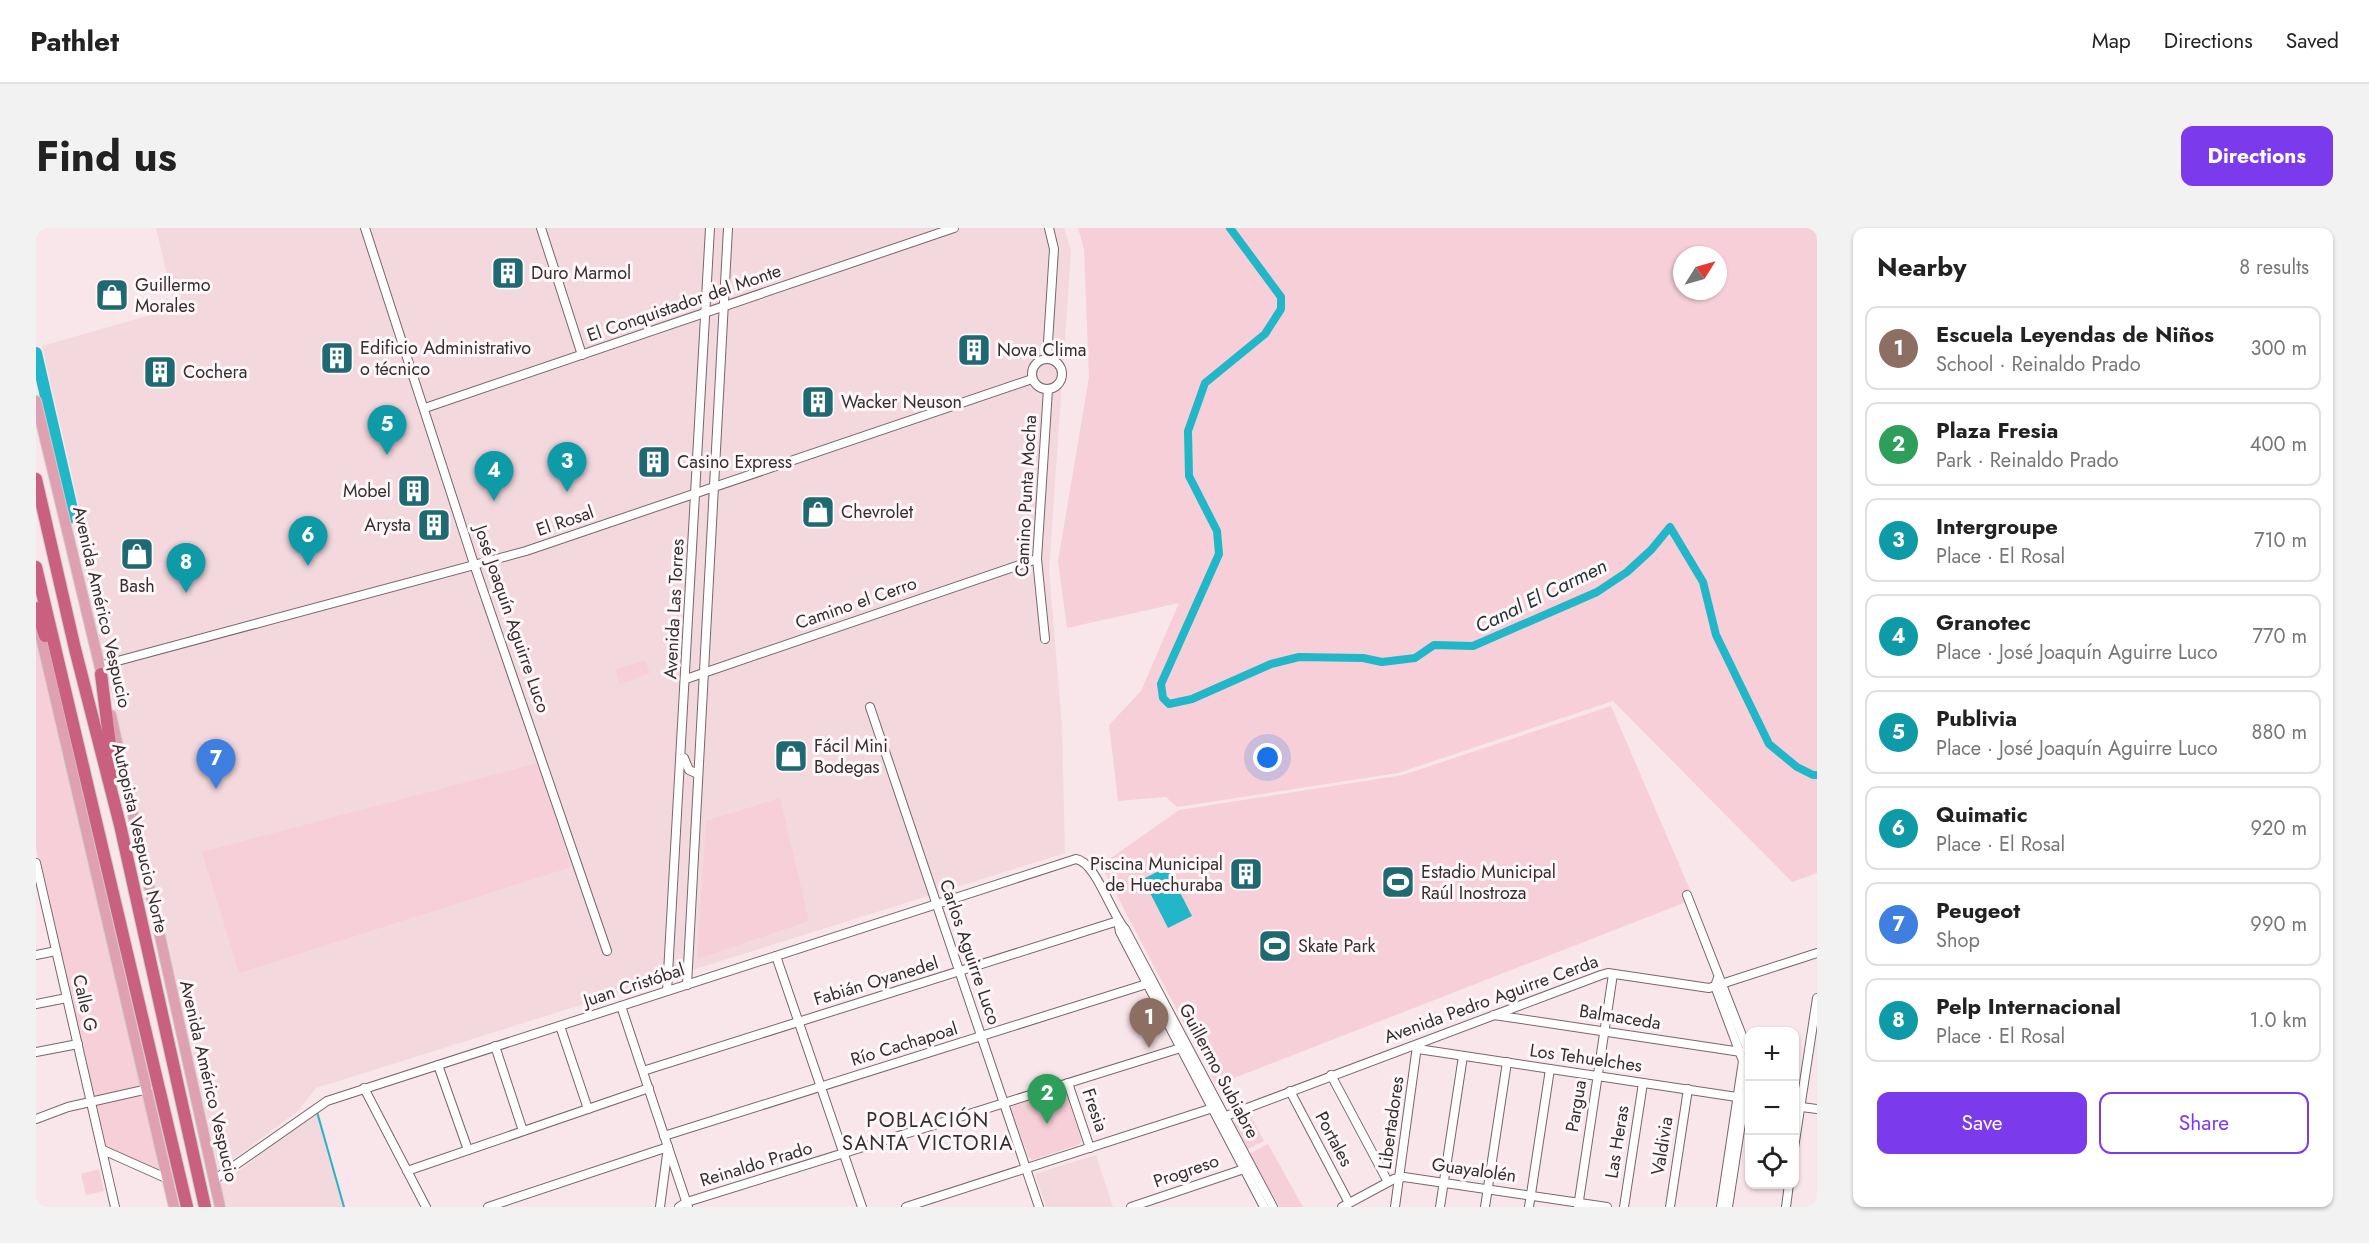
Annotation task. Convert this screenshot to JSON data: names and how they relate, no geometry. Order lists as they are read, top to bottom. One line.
{"streets":{"highway":["Autopista Vespucio Norte"],"main road":["Avenida Américo Vespucio"],"street":["El Conquistador del Monte","Camino Punta Mocha","El Rosal","Camino el Cerro","Avenida Las Torres","José Joaquín Aguirre Luco","Carlos Aguirre Luco","Fabián Oyanedel","Juan Cristóbal","Avenida Pedro Aguirre Cerda","Calle G","Balmaceda","Río Cachapoal","Los Tehuelches","Guillermo Subiabre","Pargua","Fresia","Libertadores","Portales","Las Heras","Valdivia","Reinaldo Prado","Guayalolén","Progreso"]},"crossings":[["El Conquistador del Monte","Avenida Las Torres"],["El Conquistador del Monte","José Joaquín Aguirre Luco"],["Camino Punta Mocha","El Rosal"],["Camino Punta Mocha","Camino el Cerro"],["El Rosal","Avenida Américo Vespucio"],["El Rosal","Avenida Las Torres"],["El Rosal","José Joaquín Aguirre Luco"],["Camino el Cerro","Avenida Las Torres"],["Avenida Américo Vespucio","Juan Cristóbal"],["Avenida Las Torres","Juan Cristóbal"],["Carlos Aguirre Luco","Fabián Oyanedel"],["Carlos Aguirre Luco","Juan Cristóbal"],["Carlos Aguirre Luco","Río Cachapoal"],["Carlos Aguirre Luco","Reinaldo Prado"],["Fabián Oyanedel","Guillermo Subiabre"],["Juan Cristóbal","Guillermo Subiabre"],["Avenida Pedro Aguirre Cerda","Balmaceda"],["Avenida Pedro Aguirre Cerda","Los Tehuelches"],["Avenida Pedro Aguirre Cerda","Guillermo Subiabre"],["Avenida Pedro Aguirre Cerda","Pargua"],["Avenida Pedro Aguirre Cerda","Libertadores"],["Avenida Pedro Aguirre Cerda","Portales"],["Balmaceda","Pargua"],["Río Cachapoal","Guillermo Subiabre"],["Los Tehuelches","Pargua"],["Los Tehuelches","Libertadores"],["Los Tehuelches","Las Heras"],["Los Tehuelches","Valdivia"],["Guillermo Subiabre","Reinaldo Prado"],["Guillermo Subiabre","Progreso"],["Pargua","Guayalolén"],["Fresia","Reinaldo Prado"],["Libertadores","Guayalolén"]],"districts":["POBLACIÓN SANTA VICTORIA"],"water":["Canal El Carmen"],"places":{"building":["Duro Marmol","Nova Clima","Edificio Administrativo o técnico","Cochera","Wacker Neuson","Casino Express","Mobel","Arysta","Piscina Municipal de Huechuraba"],"shop":["Guillermo Morales","Chevrolet","Bash","Fácil Mini Bodegas"],"sports":["Estadio Municipal Raúl Inostroza","Skate Park"]},"north":"top right","page":{"header":"Pathlet","nav":["Map","Directions","Saved"],"title":"Find us","buttons":["Directions",["Save","Share"]],"heading":["Nearby","8 results"],"list":[{"mark":"1","name":"Escuela Leyendas de Niños","note":"School · Reinaldo Prado","value":"300 m"},{"mark":"2","name":"Plaza Fresia","note":"Park · Reinaldo Prado","value":"400 m"},{"mark":"3","name":"Intergroupe","note":"Place · El Rosal","value":"710 m"},{"mark":"4","name":"Granotec","note":"Place · José Joaquín Aguirre Luco","value":"770 m"},{"mark":"5","name":"Publivia","note":"Place · José Joaquín Aguirre Luco","value":"880 m"},{"mark":"6","name":"Quimatic","note":"Place · El Rosal","value":"920 m"},{"mark":"7","name":"Peugeot","note":"Shop","value":"990 m"},{"mark":"8","name":"Pelp Internacional","note":"Place · El Rosal","value":"1.0 km"}],"pins":["5","3","4","6","8","7","1","2"],"map_buttons":["+","−"]}}
